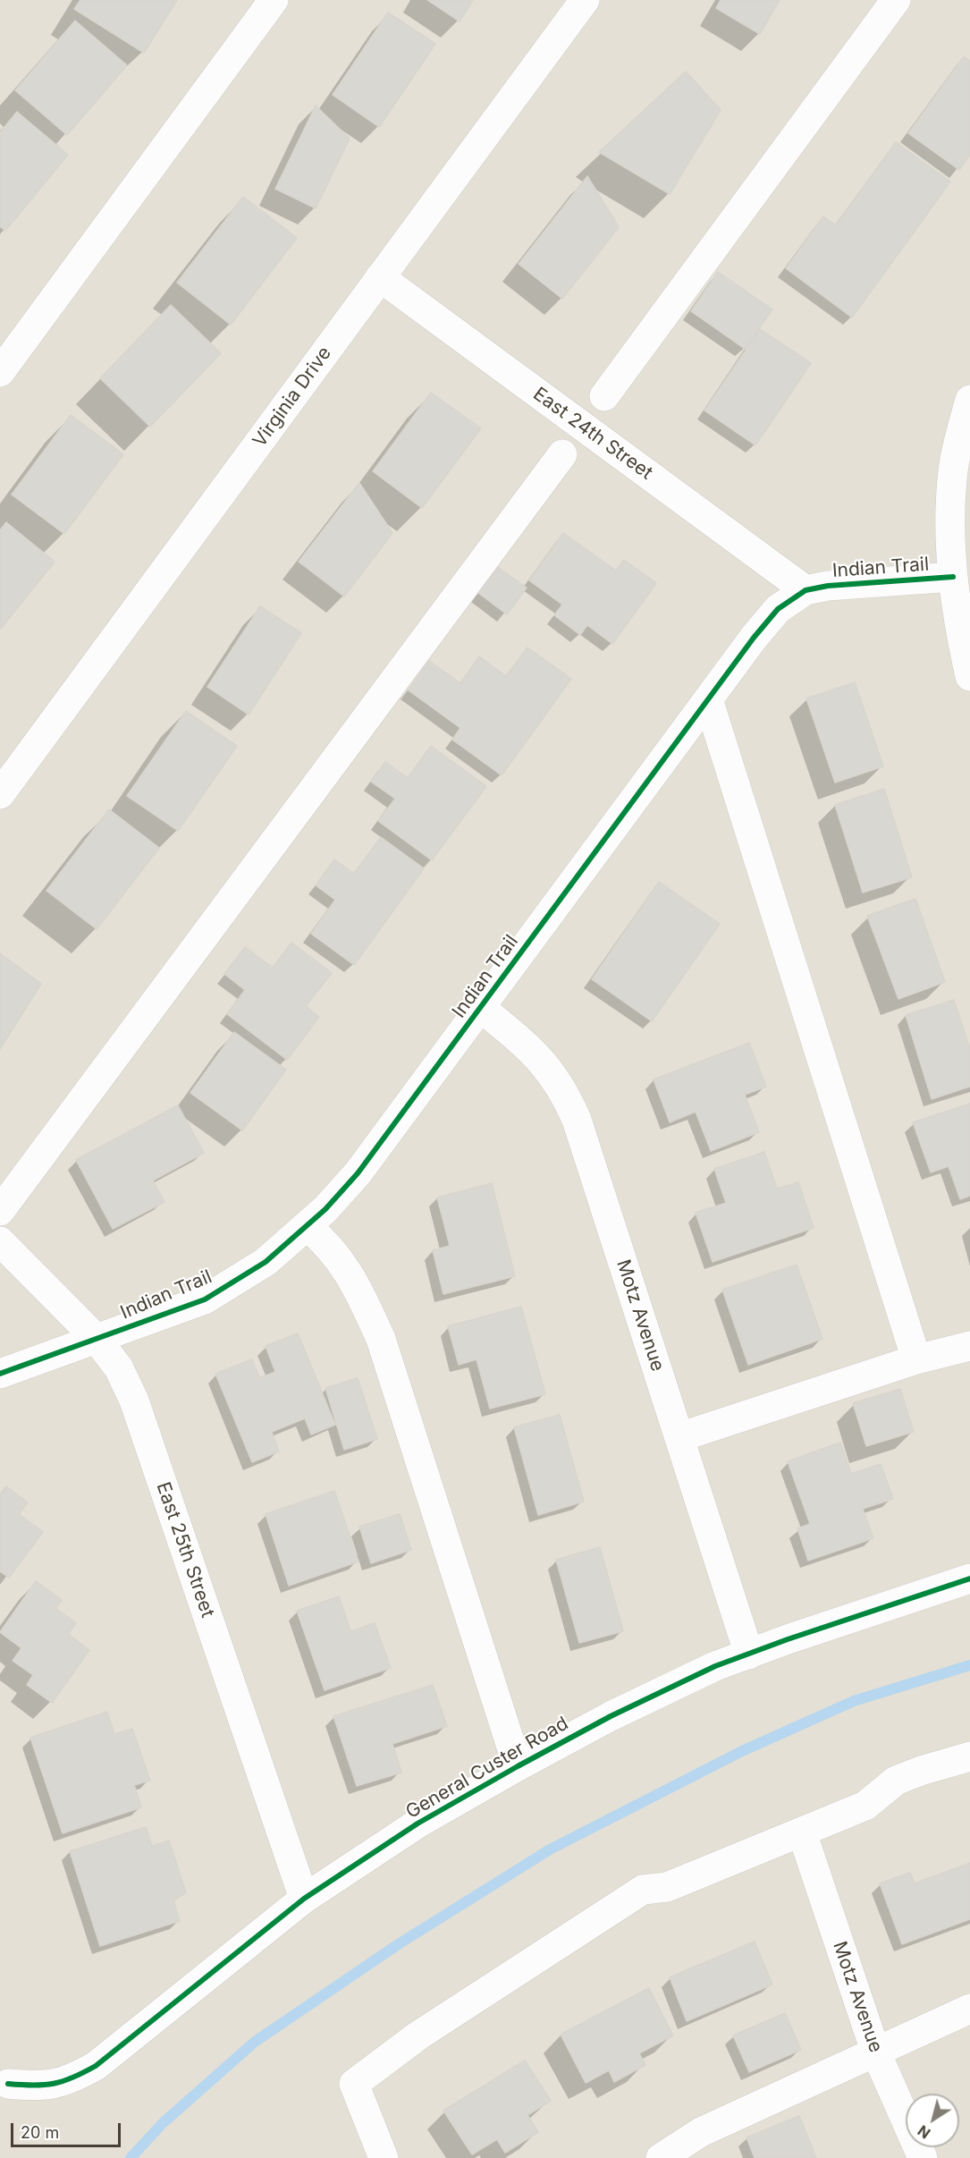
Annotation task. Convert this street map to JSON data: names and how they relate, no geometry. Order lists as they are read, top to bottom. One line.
{"streets":{"street":["Virginia Drive","East 24th Street","Indian Trail","Motz Avenue","East 25th Street","General Custer Road"]},"crossings":[["Virginia Drive","East 24th Street"],["East 24th Street","Indian Trail"],["Indian Trail","Motz Avenue"],["Indian Trail","East 25th Street"],["Motz Avenue","General Custer Road"],["East 25th Street","General Custer Road"]],"scale_bar":"20 m","north":"bottom left"}
